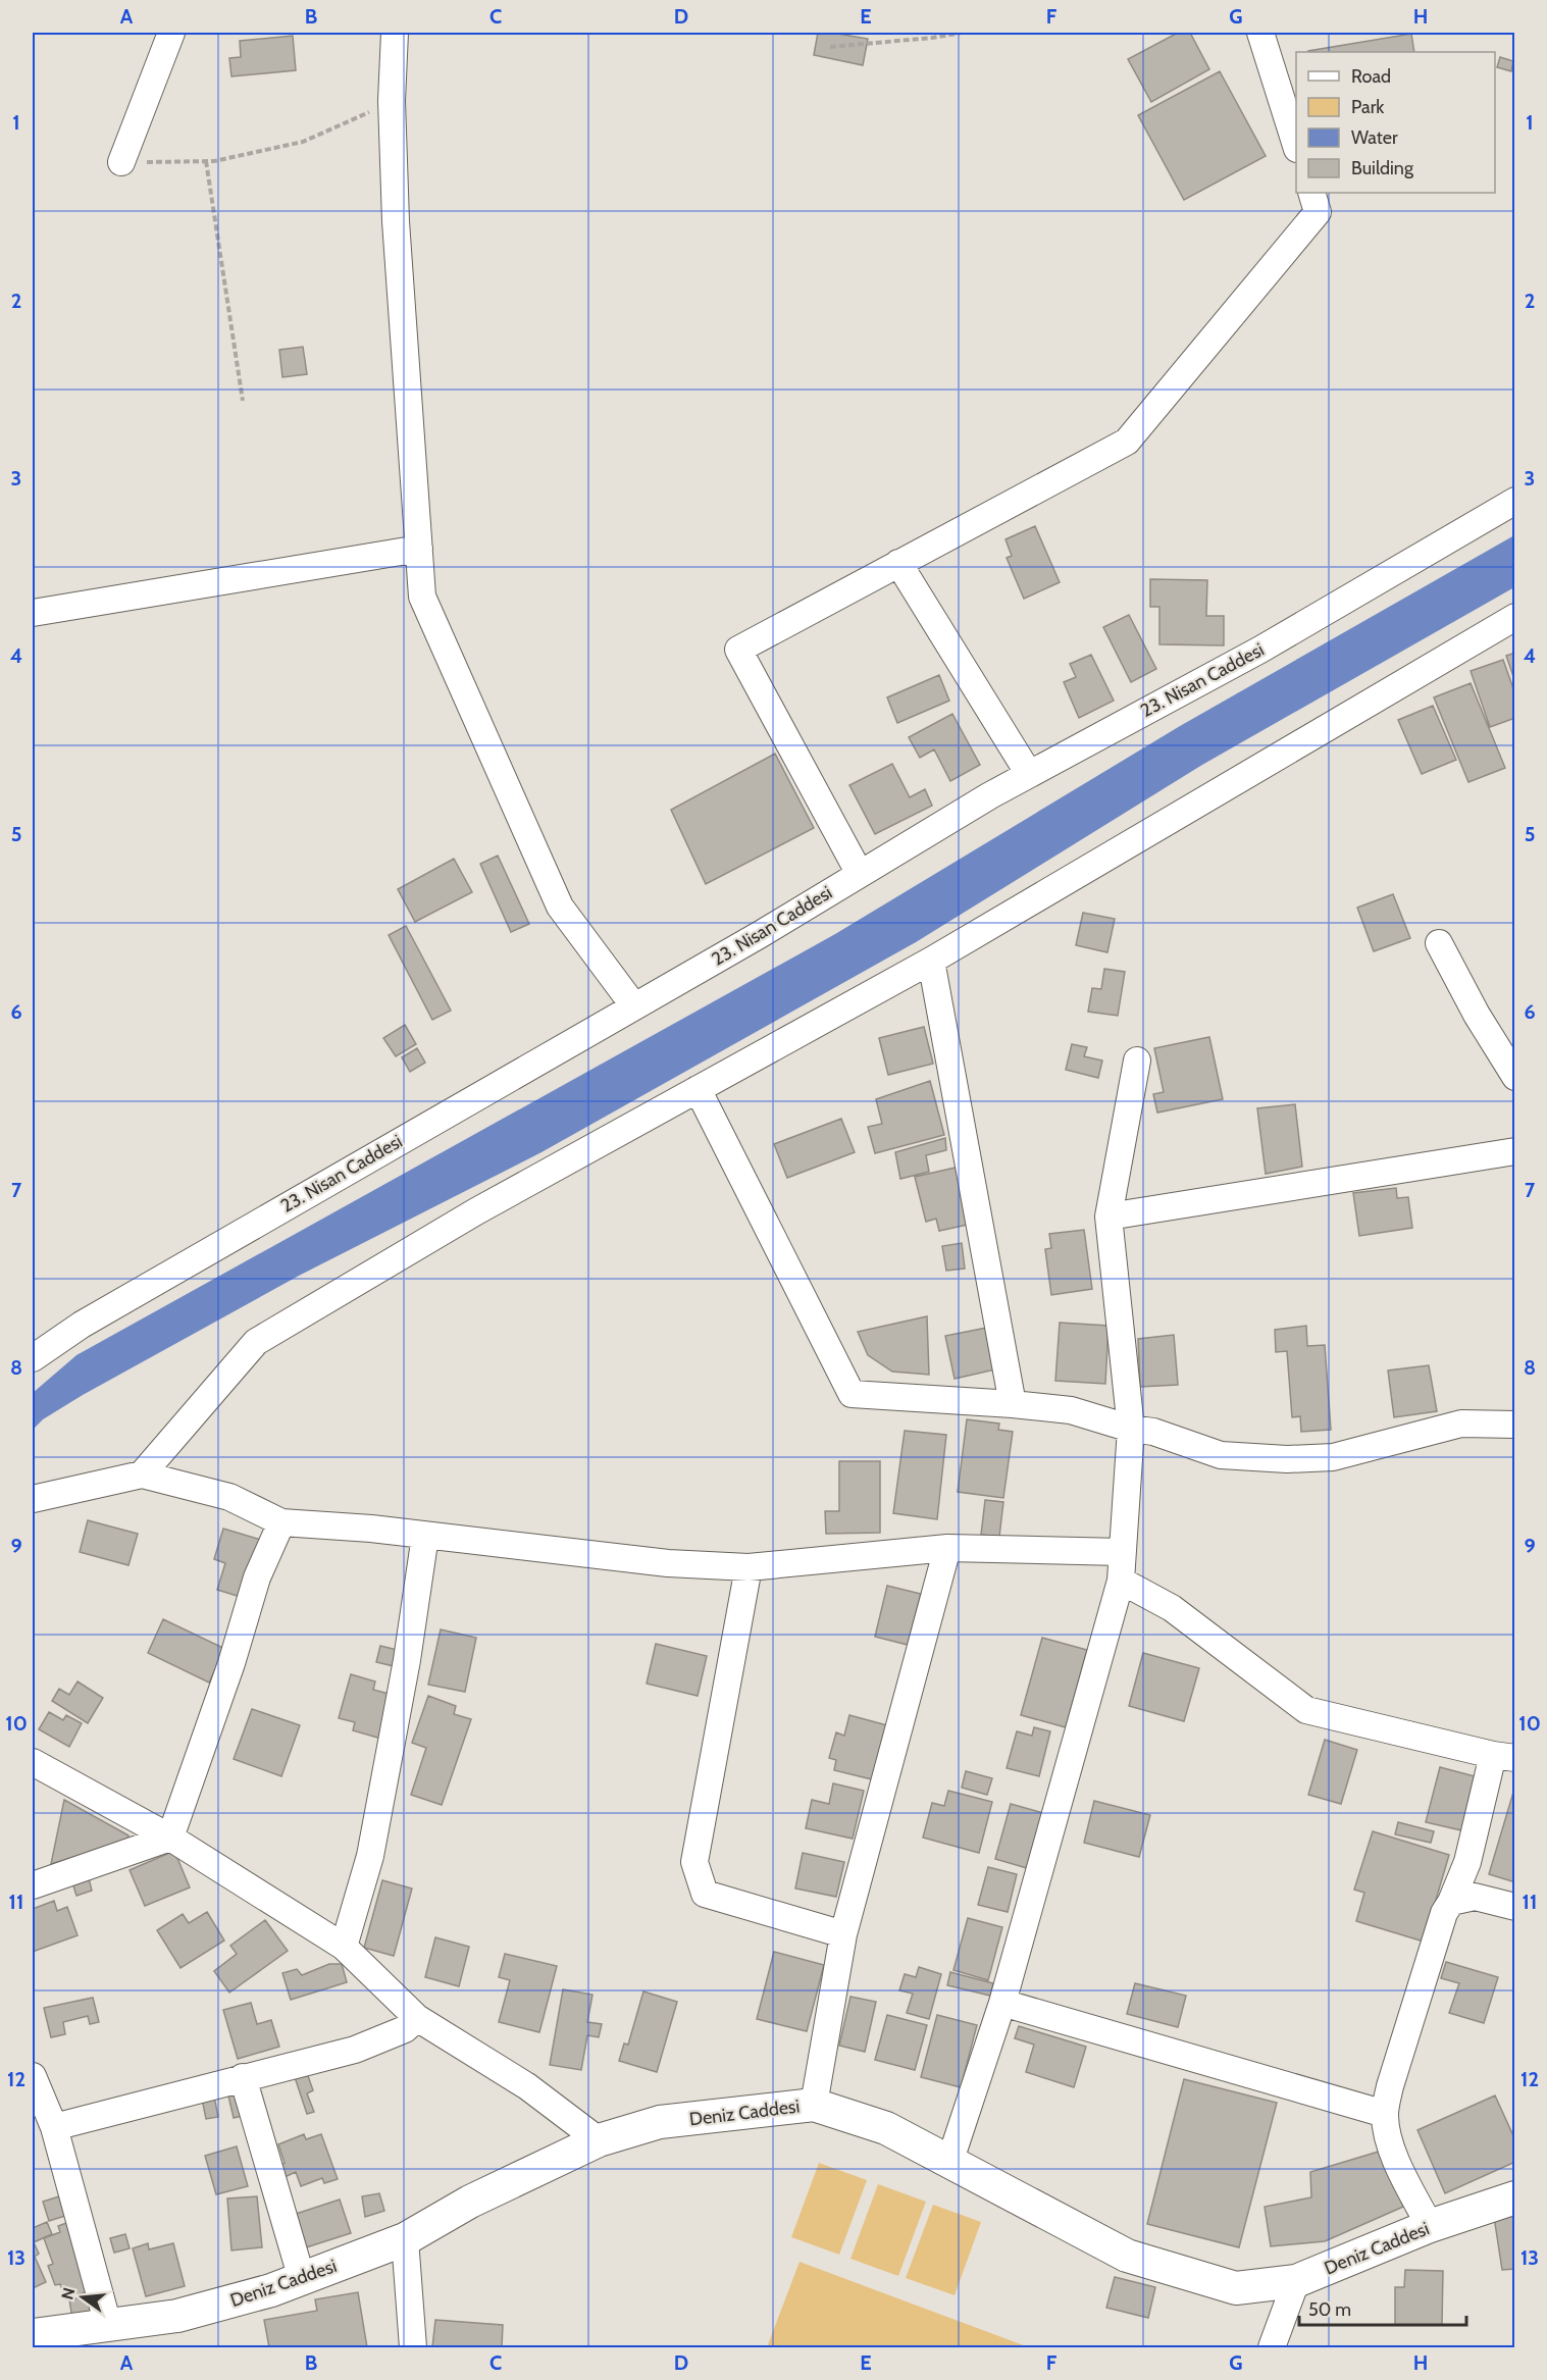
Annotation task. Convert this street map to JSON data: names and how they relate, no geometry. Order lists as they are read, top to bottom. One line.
{"streets":{"street":["23. Nisan Caddesi","Deniz Caddesi"]},"legend":["Road","Park","Water","Building"],"scale_bar":"50 m","north":"left","grid":{"columns":["A","B","C","D","E","F","G","H"],"rows":["1","2","3","4","5","6","7","8","9","10","11","12","13"]}}
